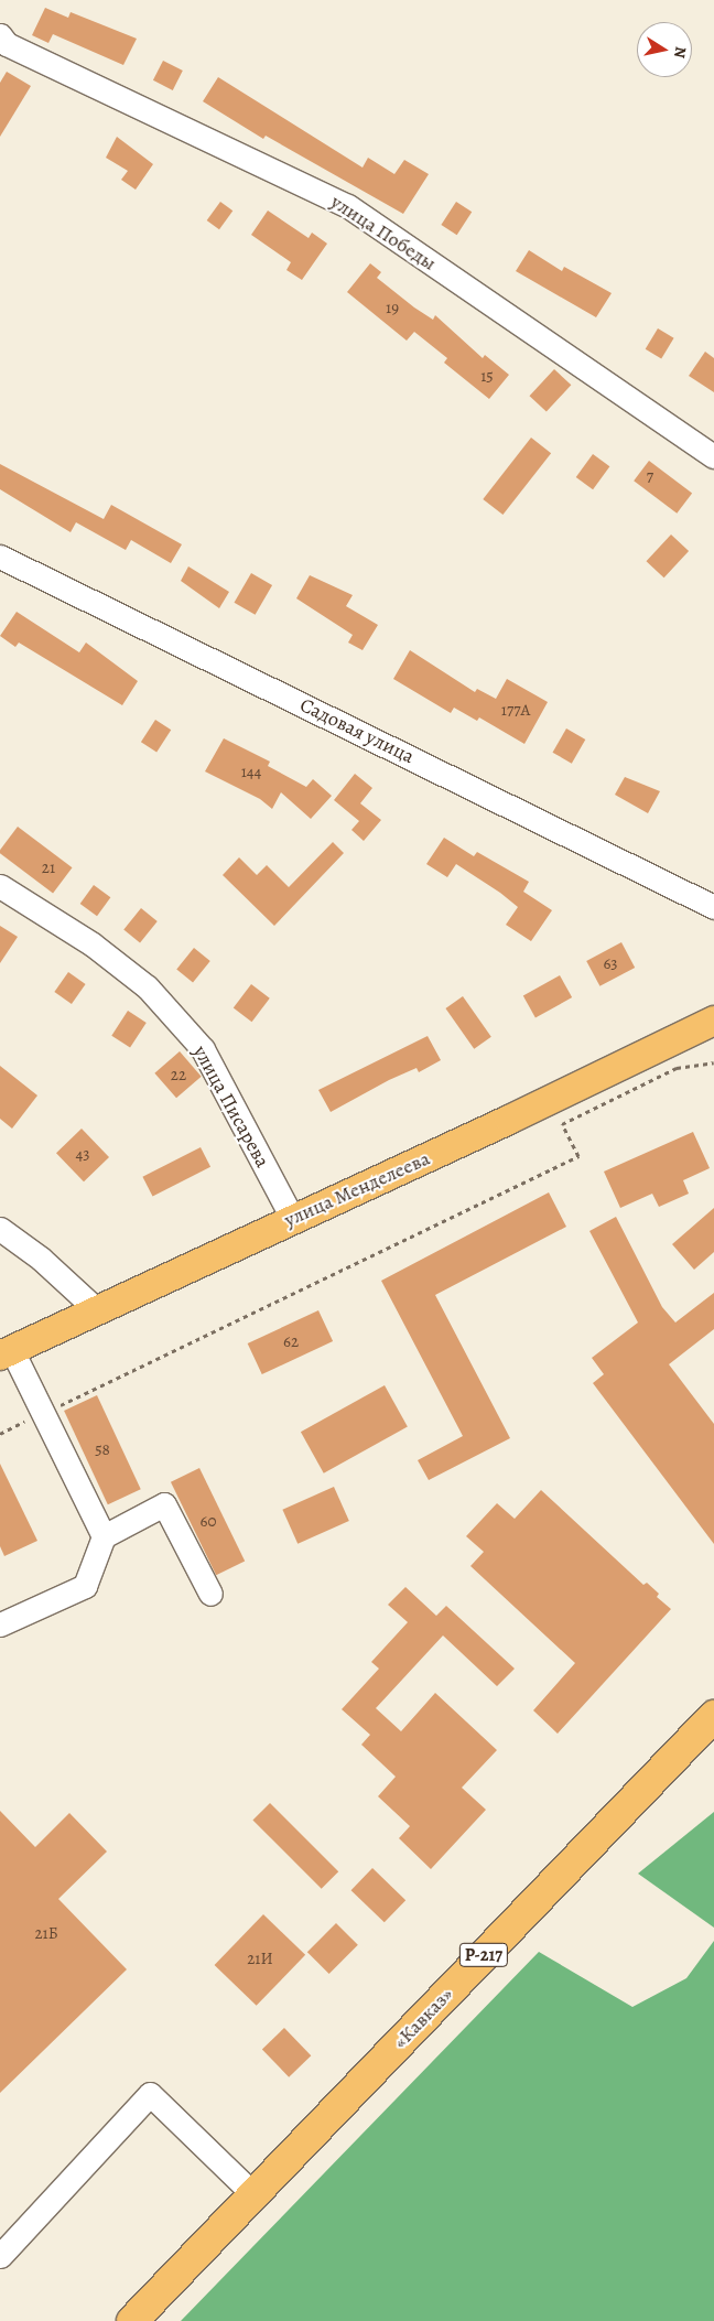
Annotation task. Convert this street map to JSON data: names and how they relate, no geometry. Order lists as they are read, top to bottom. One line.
{"streets":{"highway":["Р-217","«Кавказ»"],"main road":["улица Менделеева"],"street":["улица Победы","Садовая улица","улица Писарева"]},"crossings":[["улица Писарева","улица Менделеева"]],"house_numbers":["19","15","7","177А","144","21","63","22","43","62","58","60","21Б","21И"],"north":"right"}
